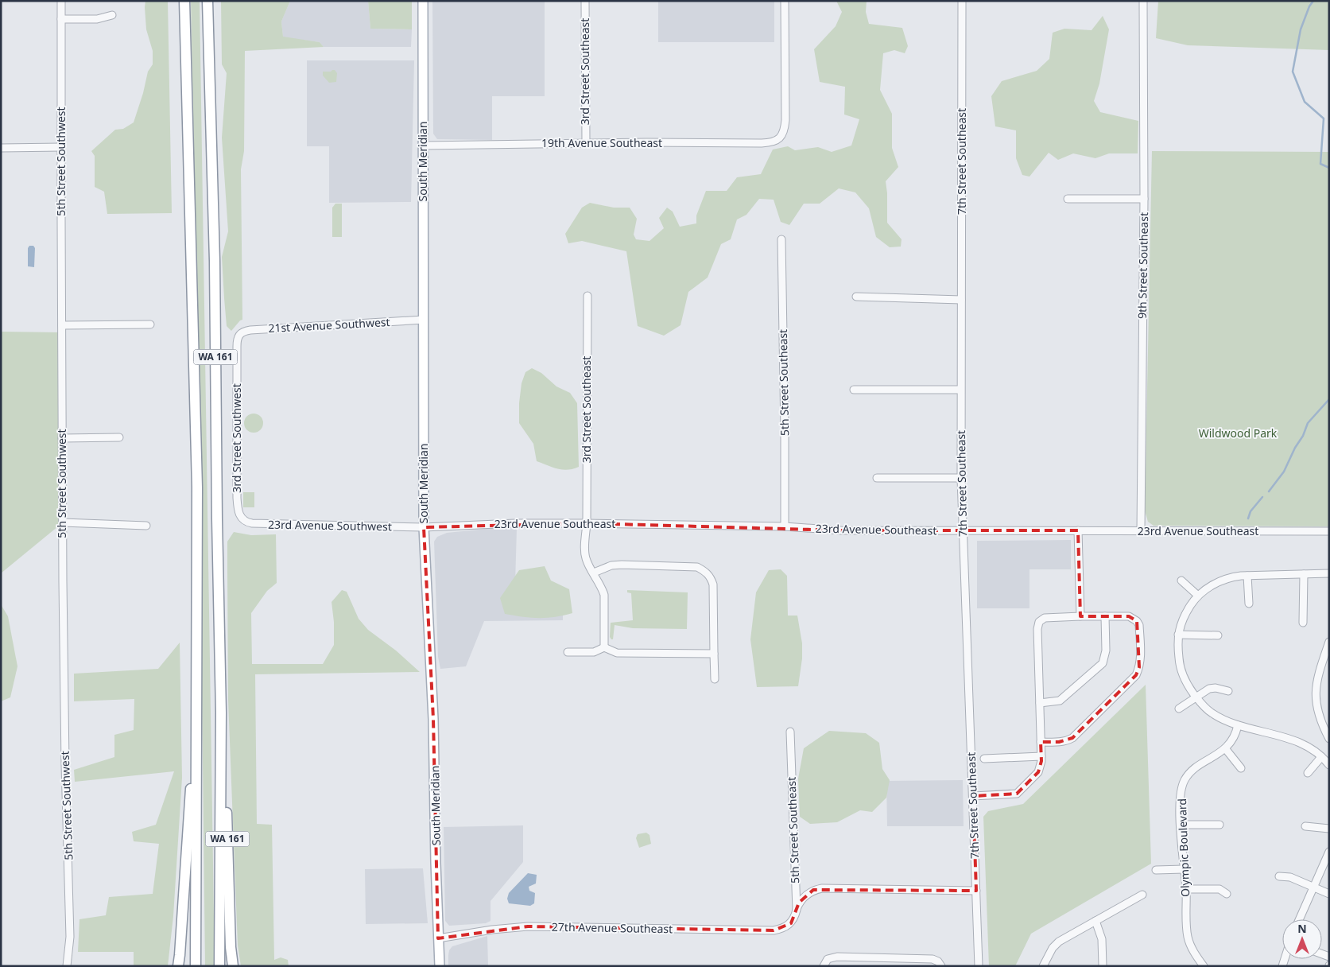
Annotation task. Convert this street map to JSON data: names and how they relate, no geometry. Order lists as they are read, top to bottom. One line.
{"streets":{"highway":["WA 161"],"main road":["South Meridian"],"street":["3rd Street Southeast","19th Avenue Southeast","5th Street Southwest","7th Street Southeast","9th Street Southeast","21st Avenue Southwest","5th Street Southeast","3rd Street Southwest","23rd Avenue Southeast","23rd Avenue Southwest","Olympic Boulevard","27th Avenue Southeast"]},"crossings":[["3rd Street Southeast","19th Avenue Southeast"],["3rd Street Southeast","23rd Avenue Southeast"],["19th Avenue Southeast","South Meridian"],["South Meridian","21st Avenue Southwest"],["South Meridian","23rd Avenue Southeast"],["South Meridian","23rd Avenue Southwest"],["South Meridian","27th Avenue Southeast"],["7th Street Southeast","23rd Avenue Southeast"],["9th Street Southeast","23rd Avenue Southeast"],["21st Avenue Southwest","3rd Street Southwest"],["5th Street Southeast","23rd Avenue Southeast"],["5th Street Southeast","27th Avenue Southeast"],["3rd Street Southwest","23rd Avenue Southwest"],["23rd Avenue Southeast","23rd Avenue Southwest"]],"parks":["Wildwood Park"],"north":"top"}
